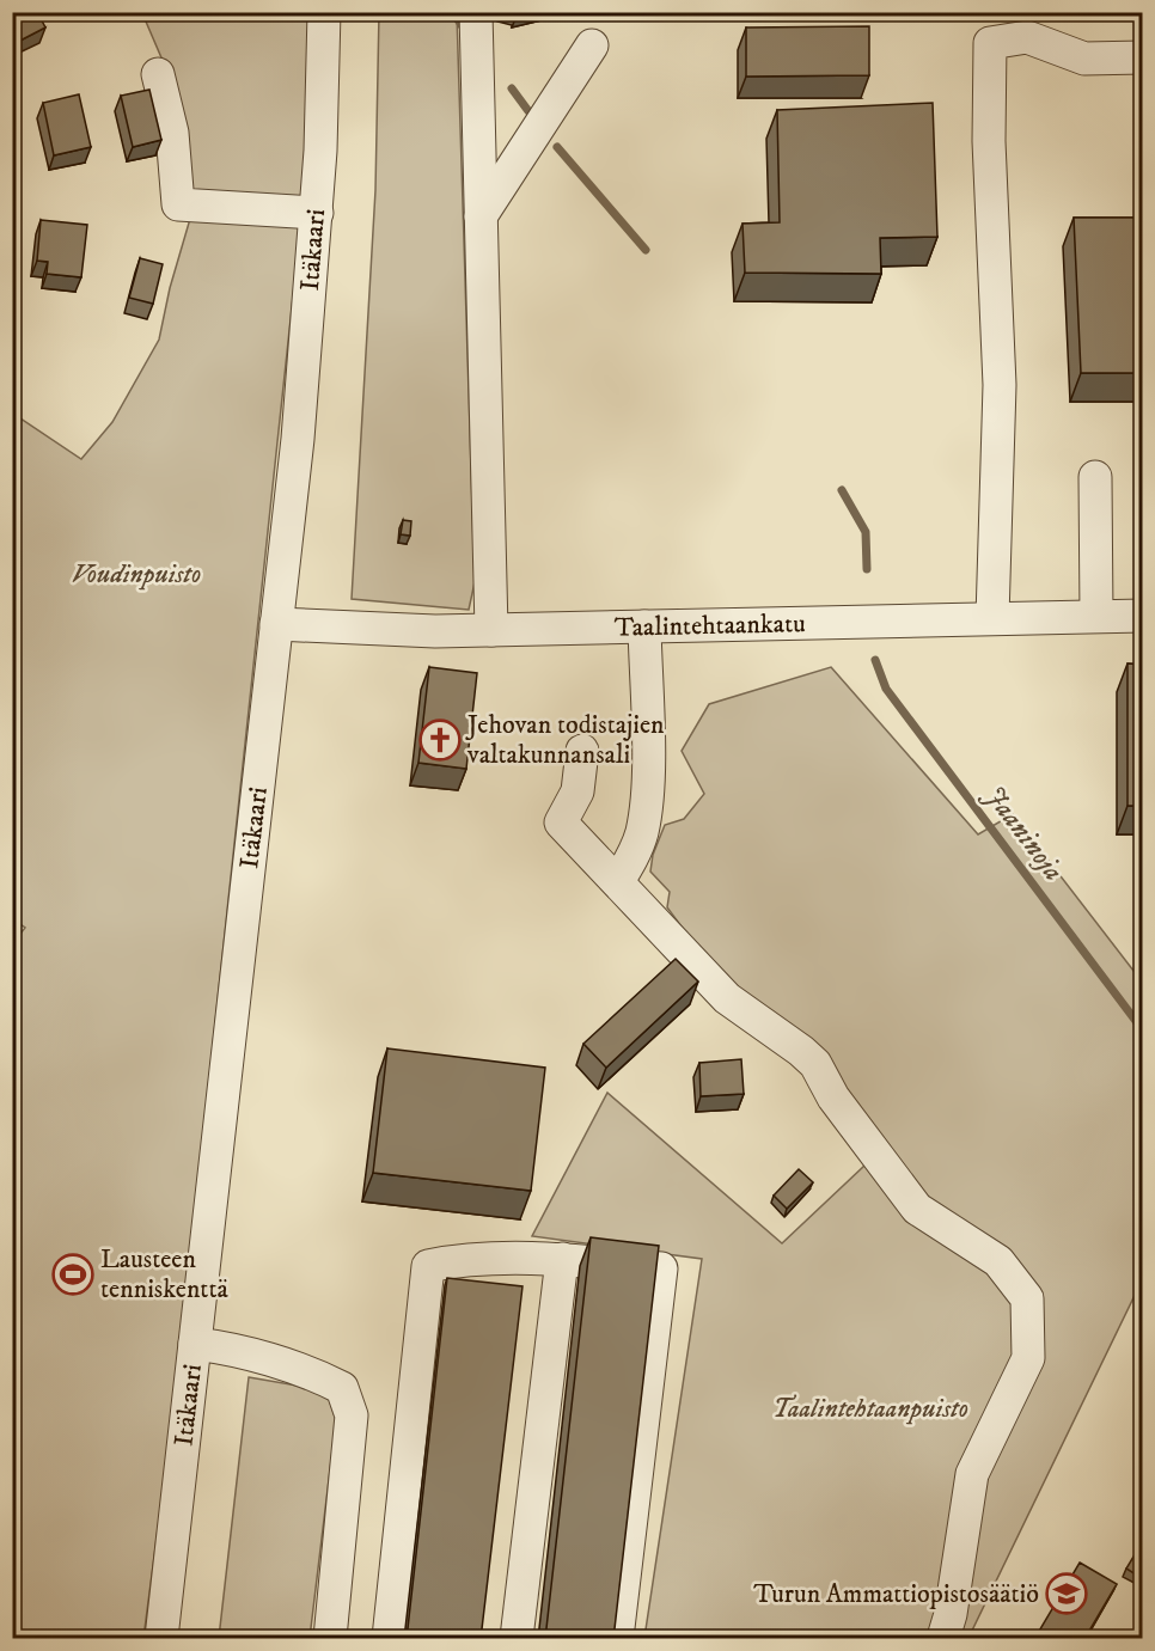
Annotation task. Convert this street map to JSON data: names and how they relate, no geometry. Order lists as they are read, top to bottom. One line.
{"streets":{"street":["Itäkaari","Taalintehtaankatu"]},"crossings":[["Itäkaari","Taalintehtaankatu"]],"water":["Jaaninoja"],"parks":["Voudinpuisto","Taalintehtaanpuisto"],"places":{"church":["Jehovan todistajien valtakunnansali"],"sports":["Lausteen tenniskenttä"],"school or university":["Turun Ammattiopistosäätiö"]}}
